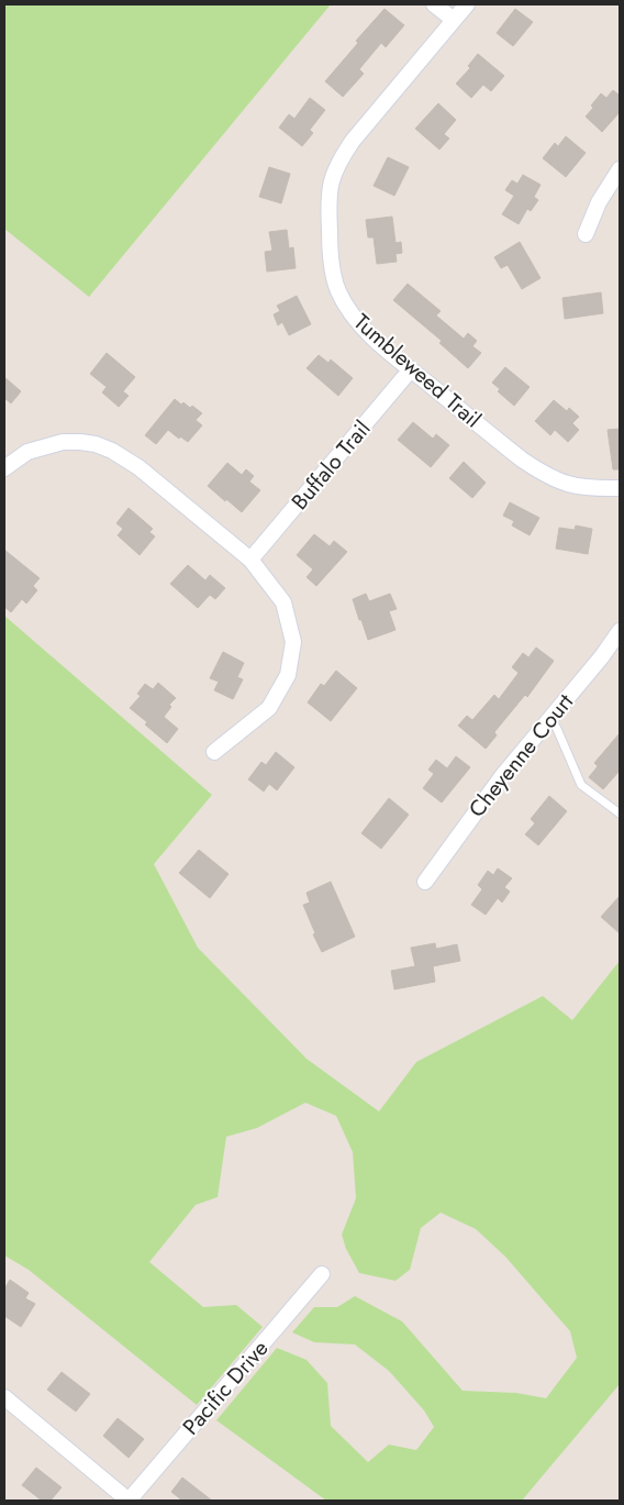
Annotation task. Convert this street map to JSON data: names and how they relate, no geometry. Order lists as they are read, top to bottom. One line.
{"streets":{"street":["Tumbleweed Trail","Buffalo Trail","Cheyenne Court","Pacific Drive"]},"crossings":[["Tumbleweed Trail","Buffalo Trail"]]}
